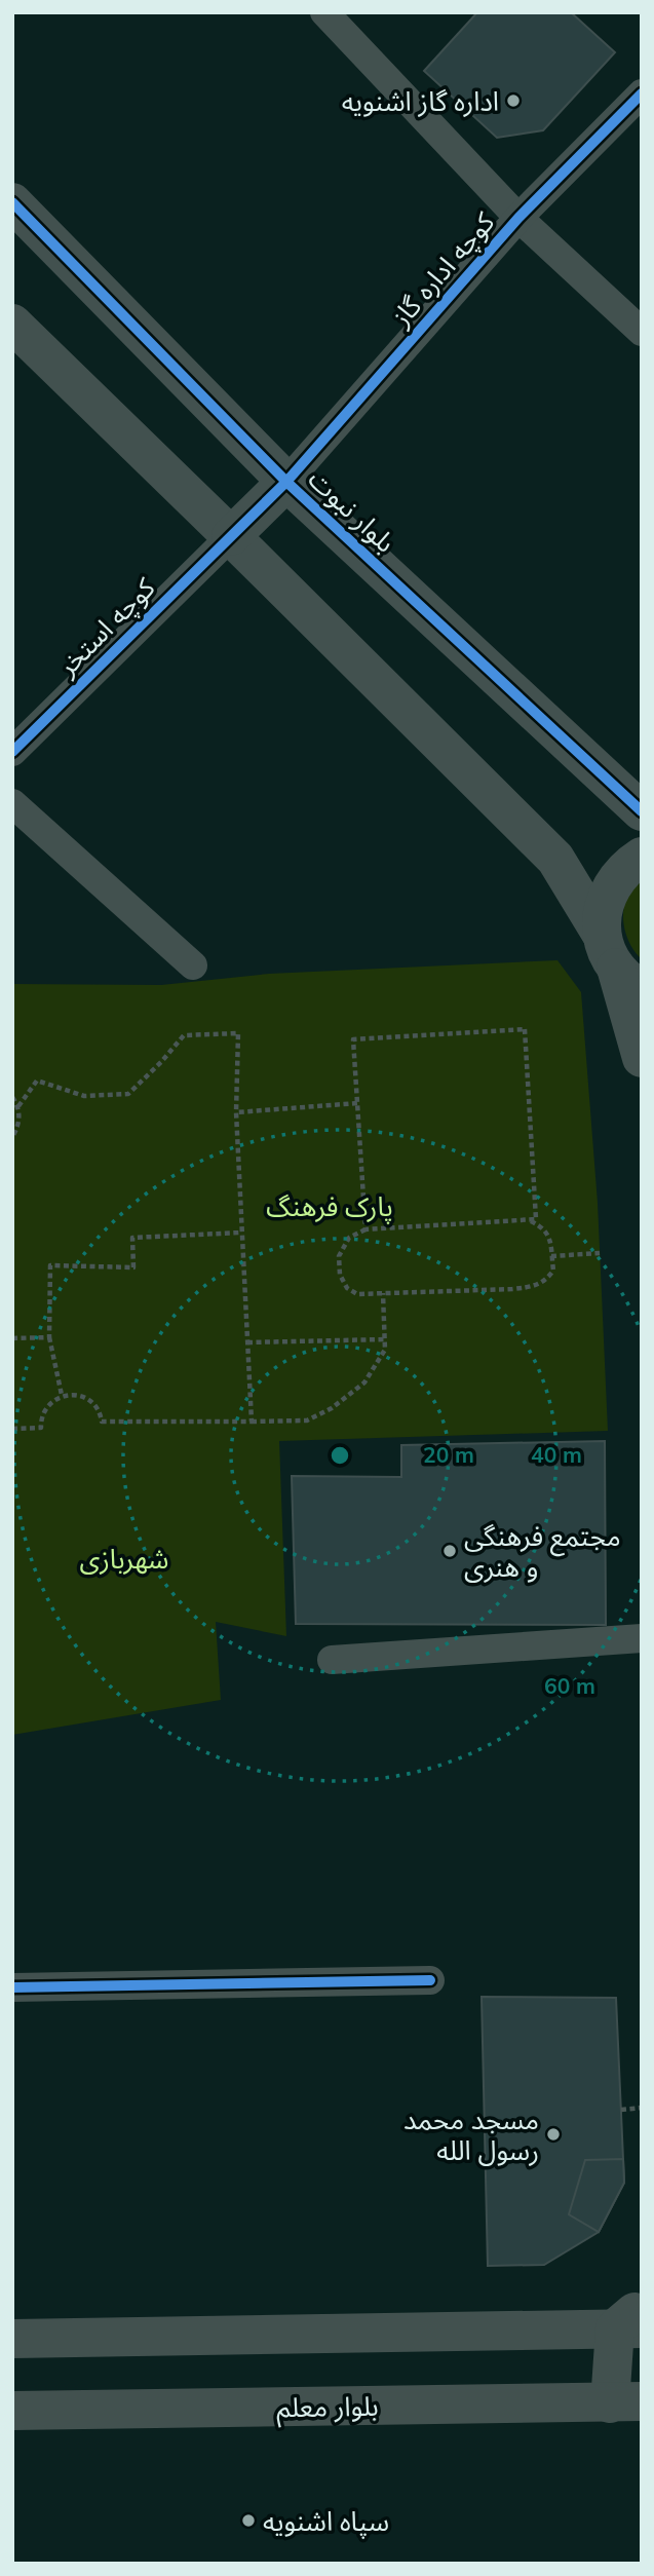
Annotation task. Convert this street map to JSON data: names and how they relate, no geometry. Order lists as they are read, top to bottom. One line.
{"streets":{"street":["کوچه اداره گاز","بلوار نبوت","کوچه استخر","بلوار معلم"]},"crossings":[["کوچه اداره گاز","بلوار نبوت"]],"parks":["پارک فرهنگ","شهربازی"],"places":["اداره گاز اشنویه","مجتمع فرهنگی و هنری","مسجد محمد رسول الله","سپاه اشنویه"],"rings":["20 m","40 m","60 m"]}
